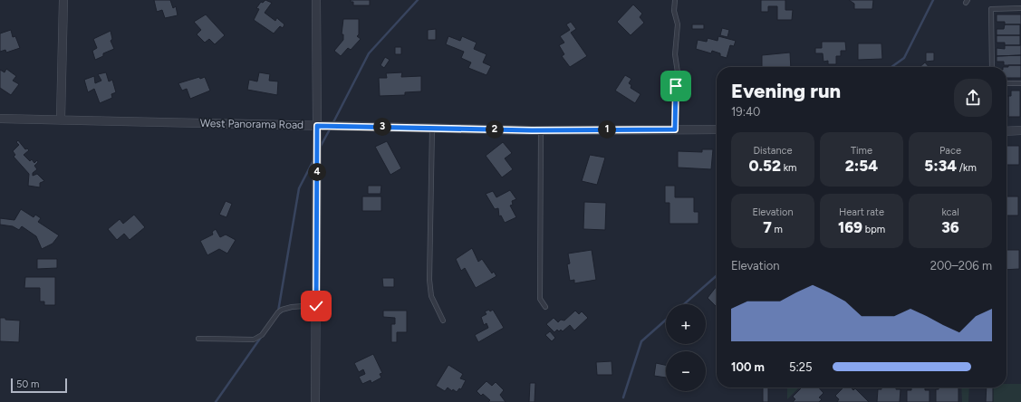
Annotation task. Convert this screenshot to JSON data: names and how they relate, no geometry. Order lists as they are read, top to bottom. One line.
{"streets":{"street":["West Panorama Road"]},"scale_bar":"50 m","page":{"heading":["Evening run","19:40"],"pins":["3","1","2","4"],"stats":[["Distance","0.52 km"],["Time","2:54"],["Pace","5:34 /km"],["Elevation","7 m"],["Heart rate","169 bpm"],["kcal","36"]],"chart":["Elevation","200–206 m"],"map_buttons":["+","−"],"list":[{"name":"100 m","note":"5:25"}],"scale":"50 m"}}
